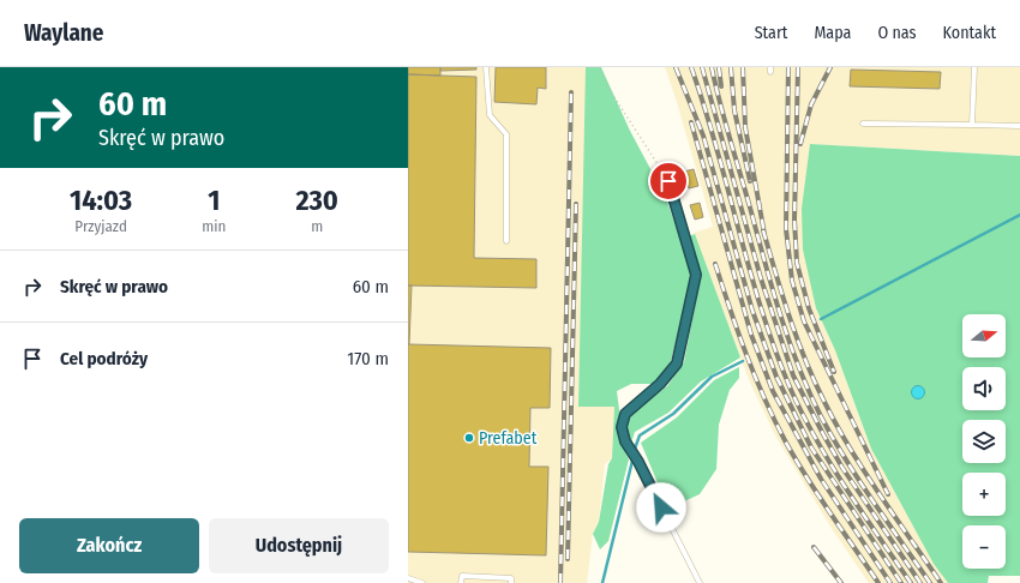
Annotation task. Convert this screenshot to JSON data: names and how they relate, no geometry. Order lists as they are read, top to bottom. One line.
{"places":["Prefabet"],"north":"right","page":{"header":"Waylane","nav":["Start","Mapa","O nas","Kontakt"],"turn":["60 m","Skręć w prawo"],"eta":["14:03","Przyjazd","1","min","230","m"],"list":[{"name":"Skręć w prawo","value":"60 m"},{"name":"Cel podróży","value":"170 m"}],"map_buttons":["+","−"],"buttons":["Zakończ","Udostępnij"]}}
